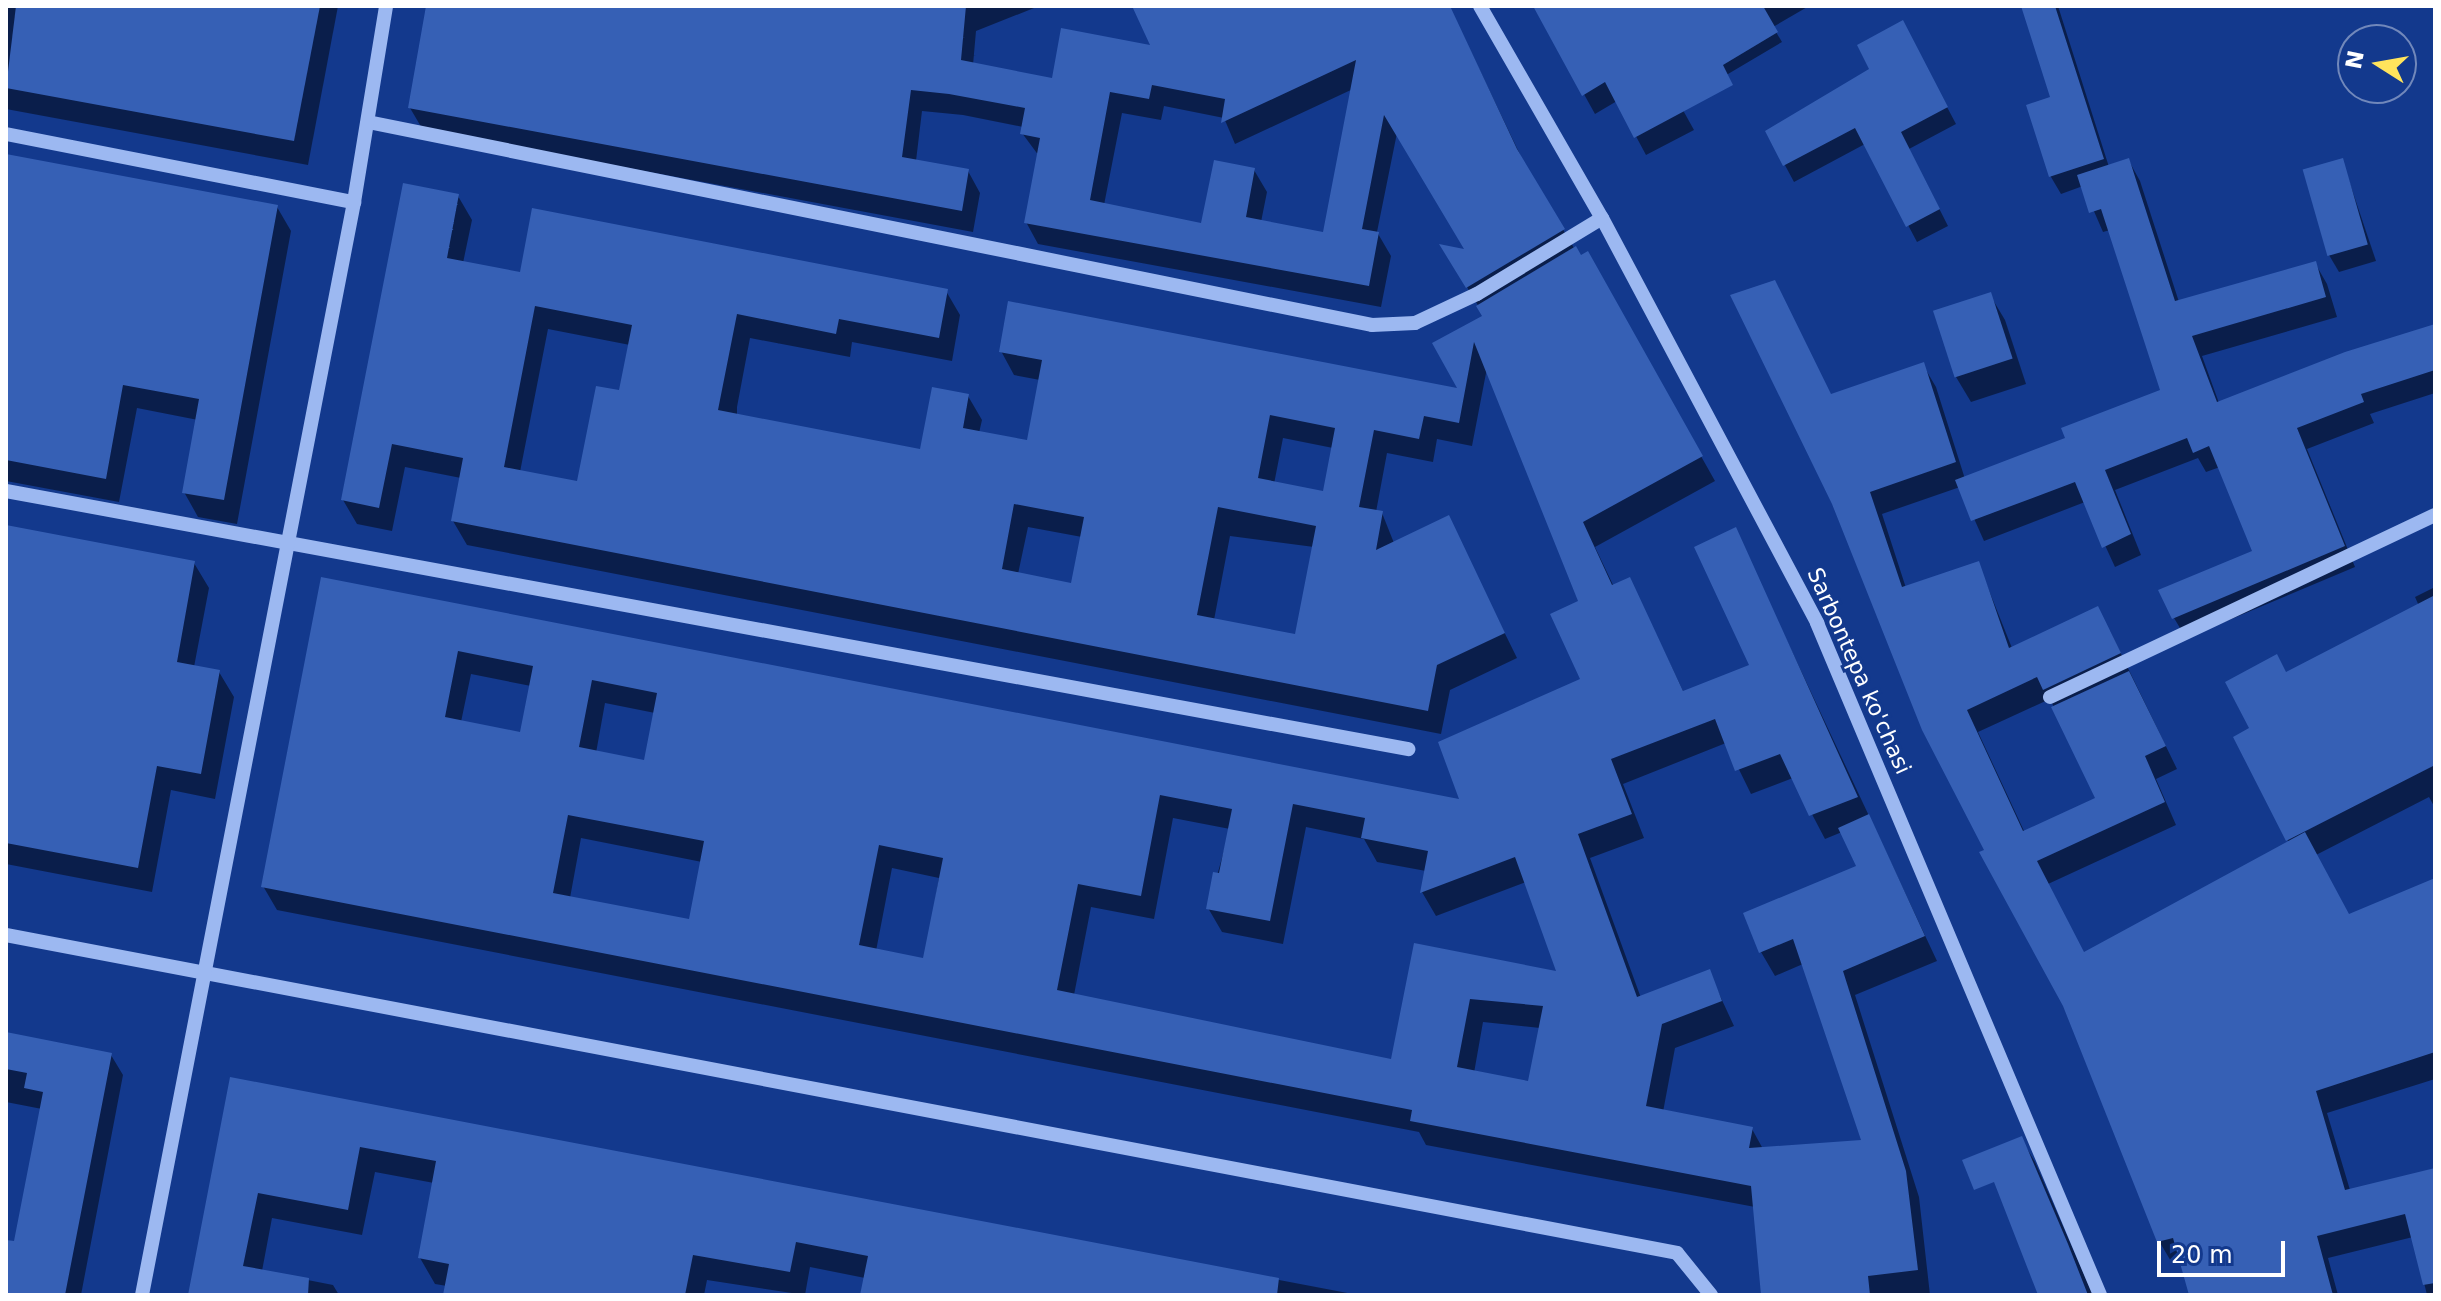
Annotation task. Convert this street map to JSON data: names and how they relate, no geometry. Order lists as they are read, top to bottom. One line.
{"streets":{"street":["Sarbontepa ko'chasi"]},"scale_bar":"20 m","north":"left"}
